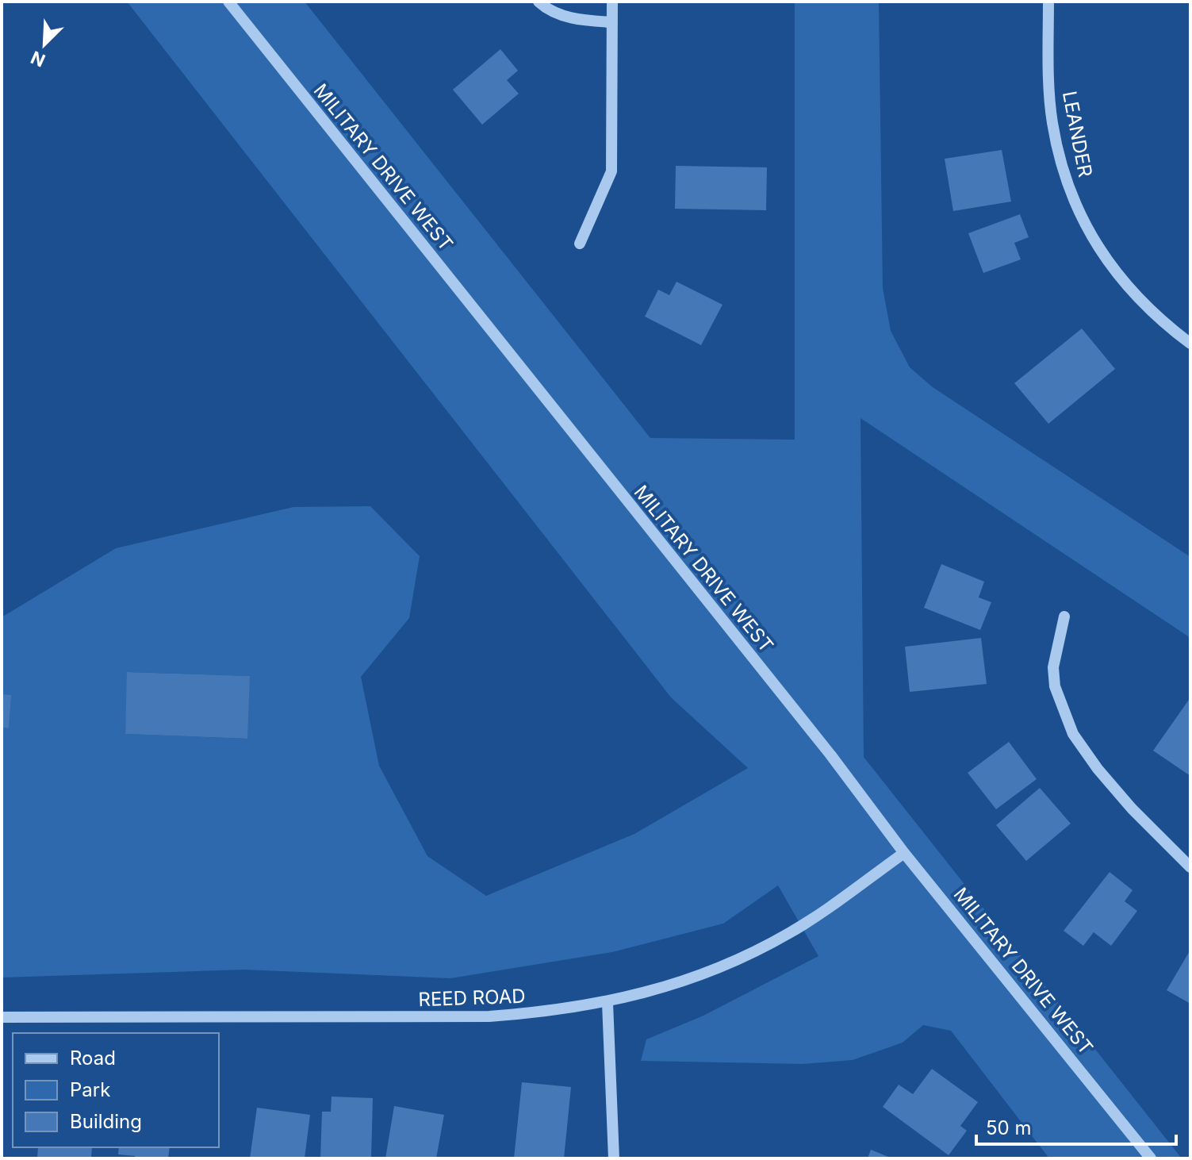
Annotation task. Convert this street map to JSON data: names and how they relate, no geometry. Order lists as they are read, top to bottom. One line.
{"streets":{"street":["LEANDER","MILITARY DRIVE WEST","REED ROAD"]},"crossings":[["MILITARY DRIVE WEST","REED ROAD"]],"legend":["Road","Park","Building"],"scale_bar":"50 m","north":"bottom left"}
